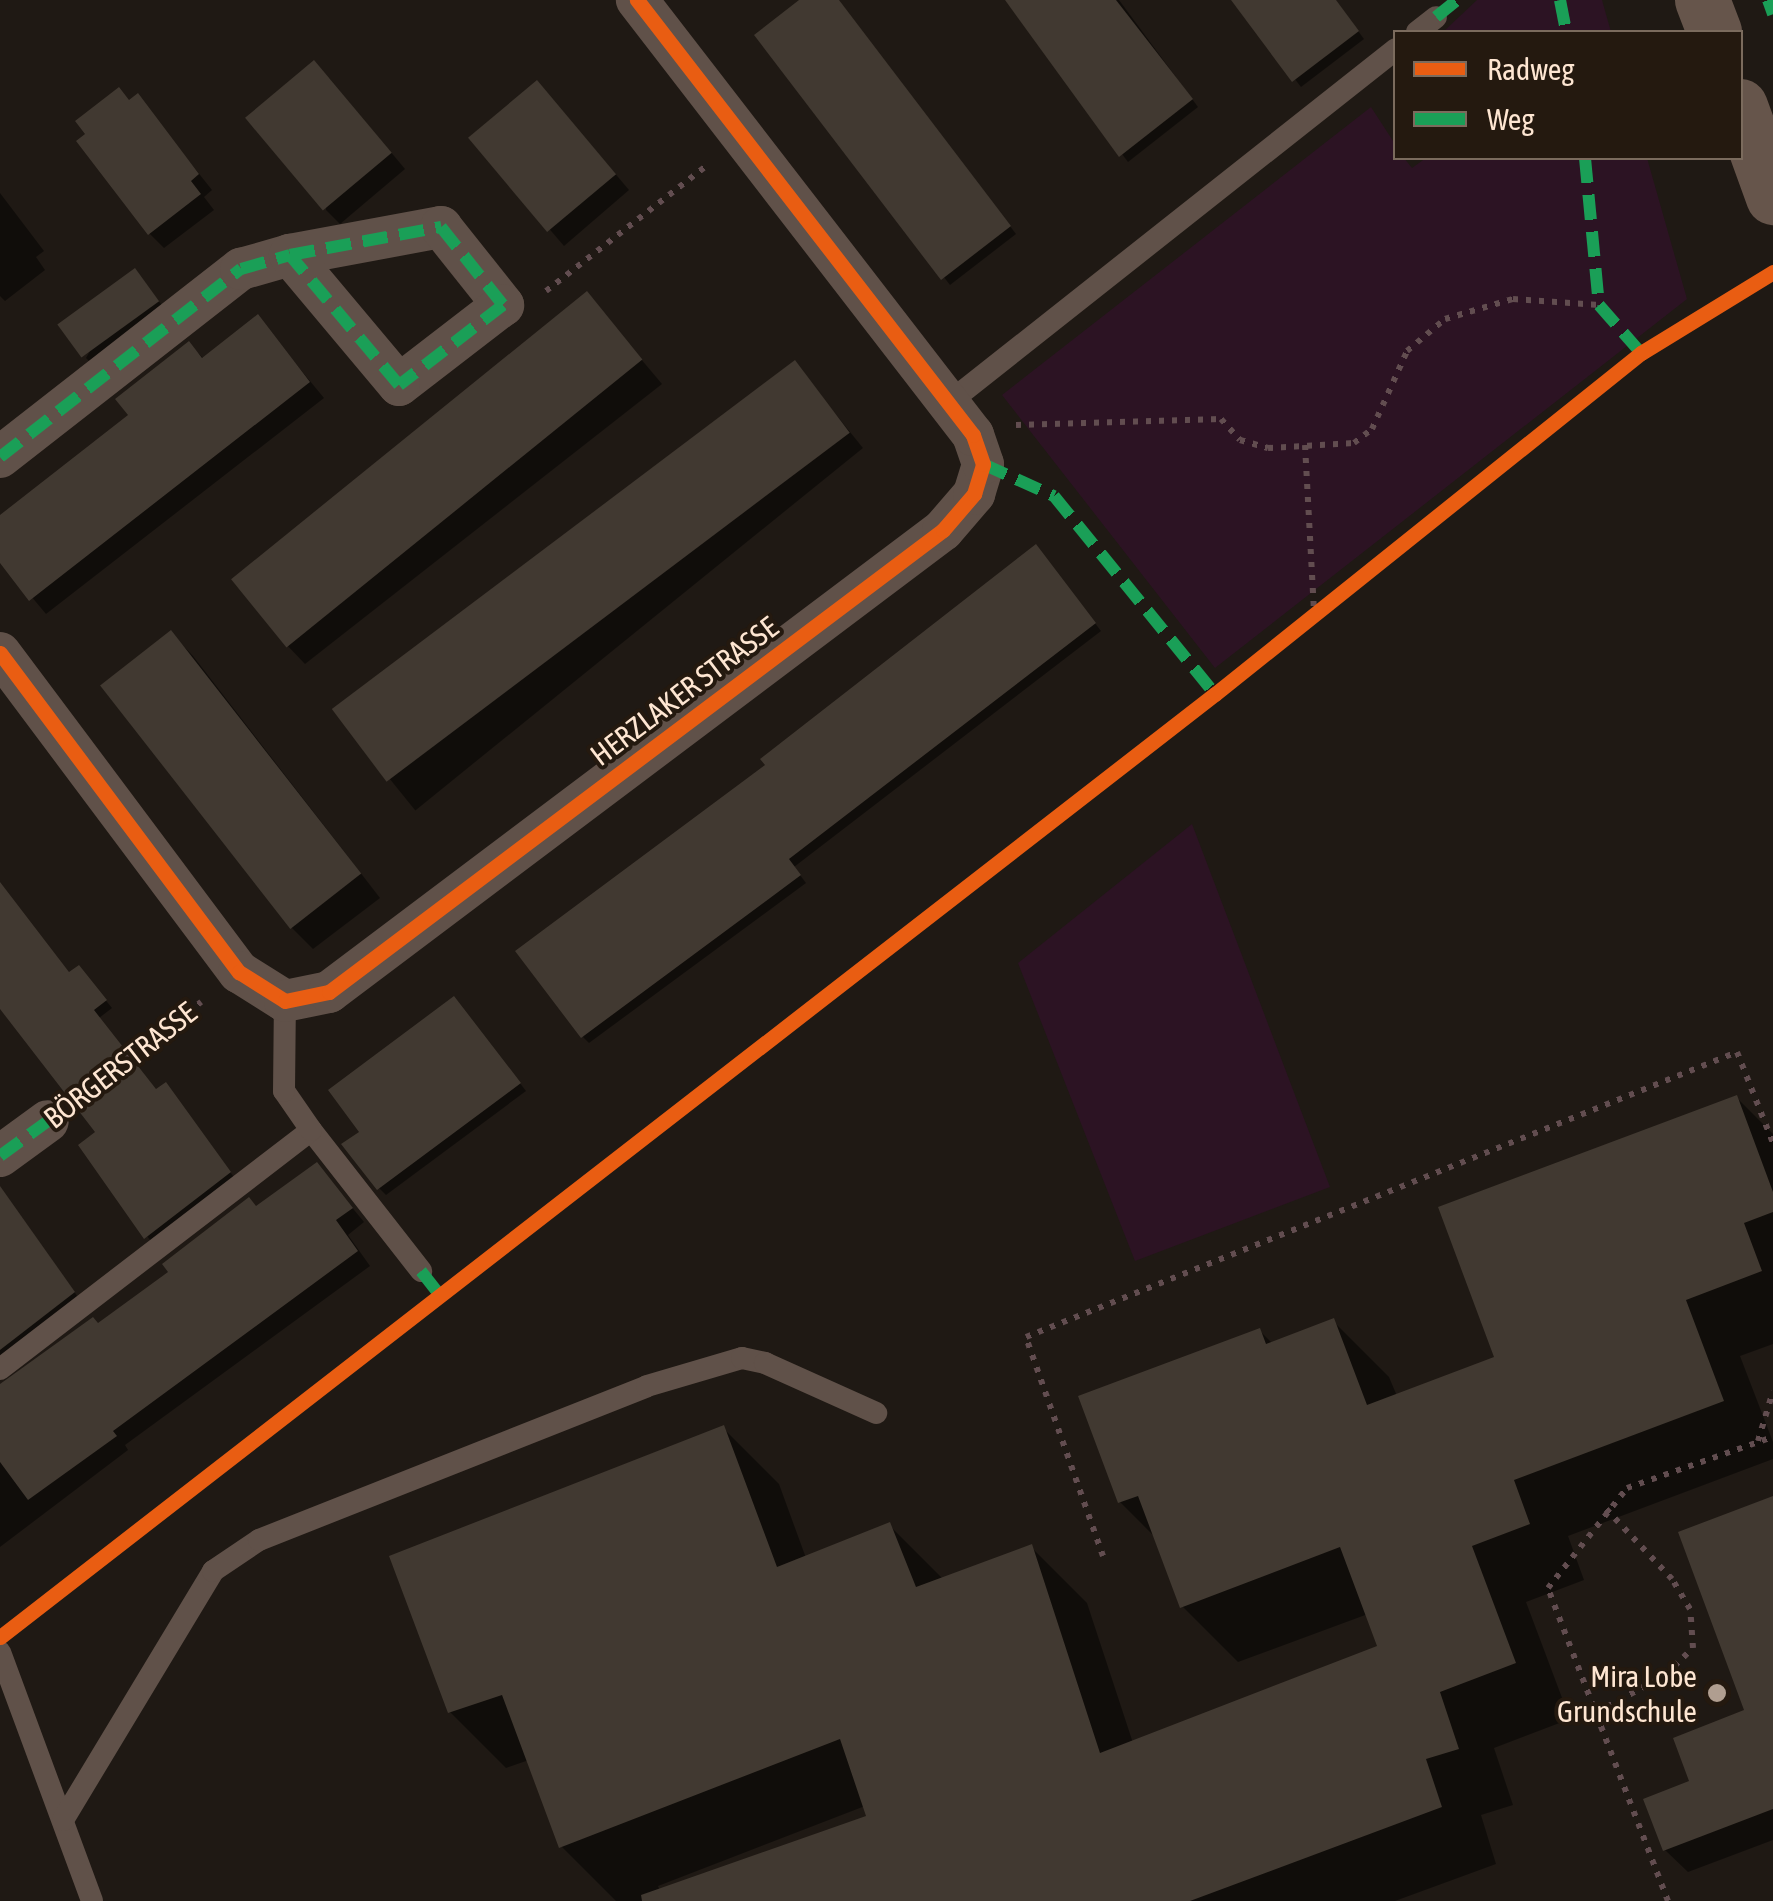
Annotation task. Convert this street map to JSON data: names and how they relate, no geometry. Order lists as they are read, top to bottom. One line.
{"streets":{"street":["HERZLAKER STRASSE","BÖRGERSTRASSE"]},"places":["Mira Lobe Grundschule"],"legend":["Radweg","Weg"]}
